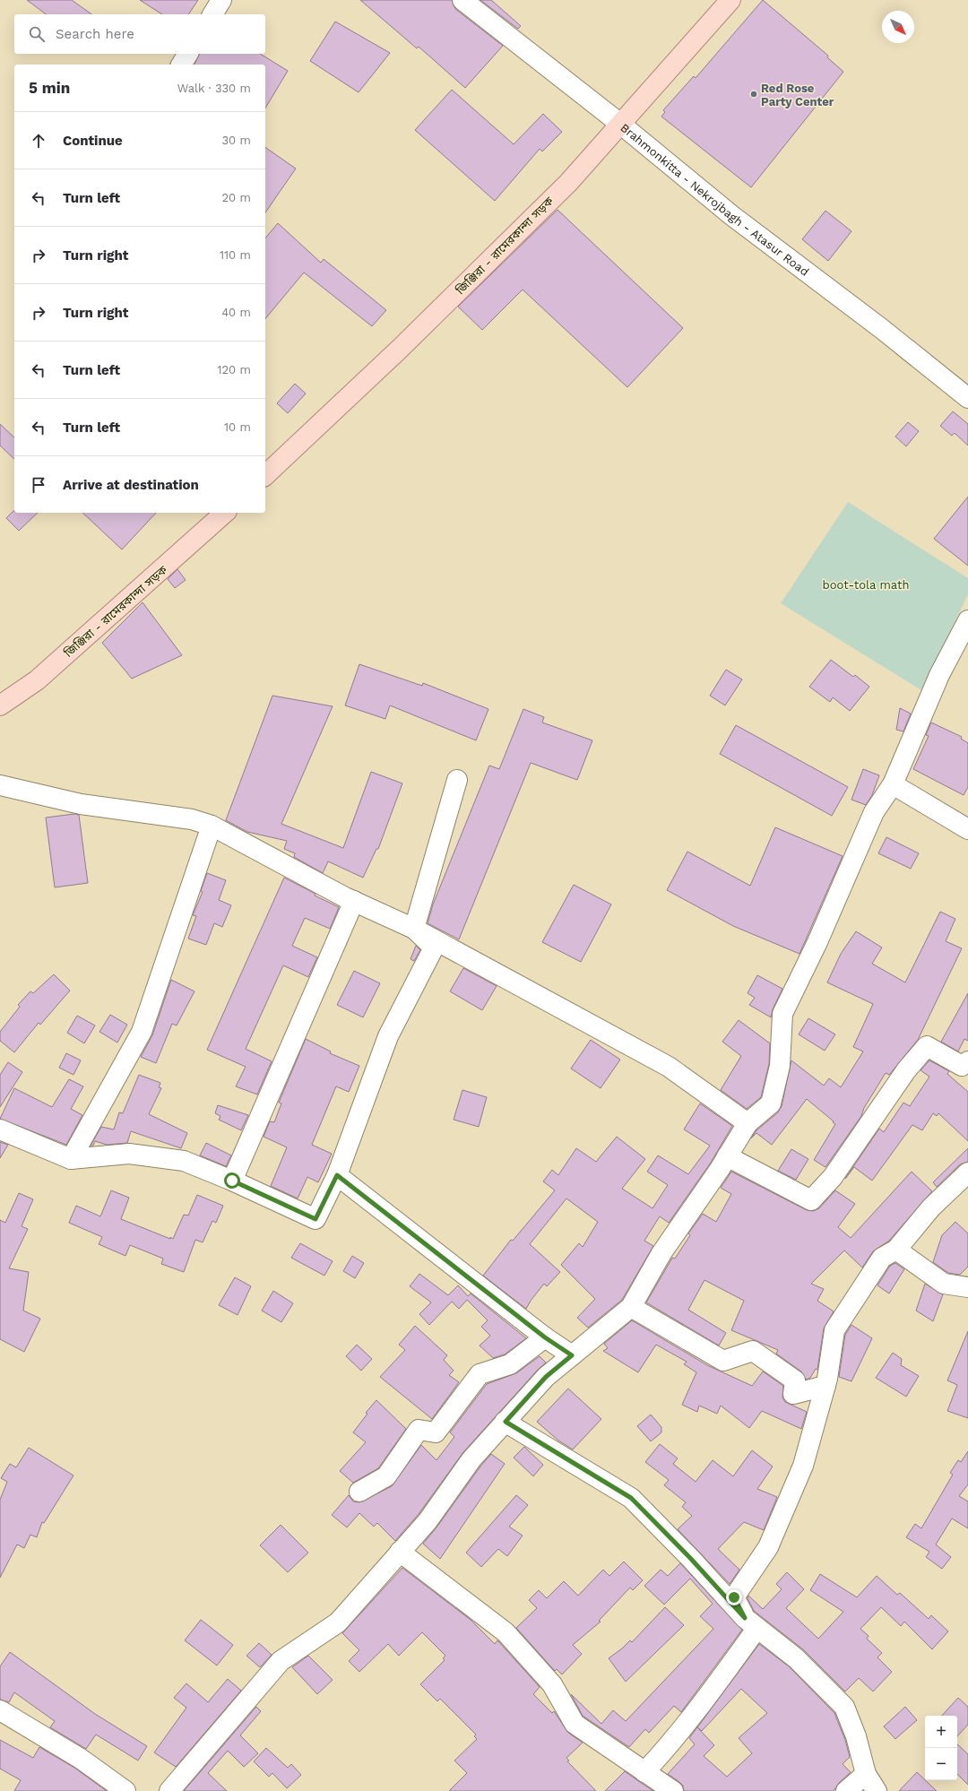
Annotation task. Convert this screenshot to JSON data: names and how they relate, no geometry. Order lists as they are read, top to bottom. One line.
{"streets":{"main road":["জিঞ্জিরা - রামেরকান্দা সড়ক"],"street":["Brahmonkitta - Nekrojbagh - Atasur Road"]},"crossings":[["Brahmonkitta - Nekrojbagh - Atasur Road","জিঞ্জিরা - রামেরকান্দা সড়ক"]],"parks":["boot-tola math"],"places":["Red Rose Party Center"],"north":"bottom right","page":{"search":"Search here","heading":["5 min","Walk · 330 m"],"list":[["Continue","30 m"],["Turn left","20 m"],["Turn right","110 m"],["Turn right","40 m"],["Turn left","120 m"],["Turn left","10 m"],"Arrive at destination"],"map_buttons":["+","−"]}}
